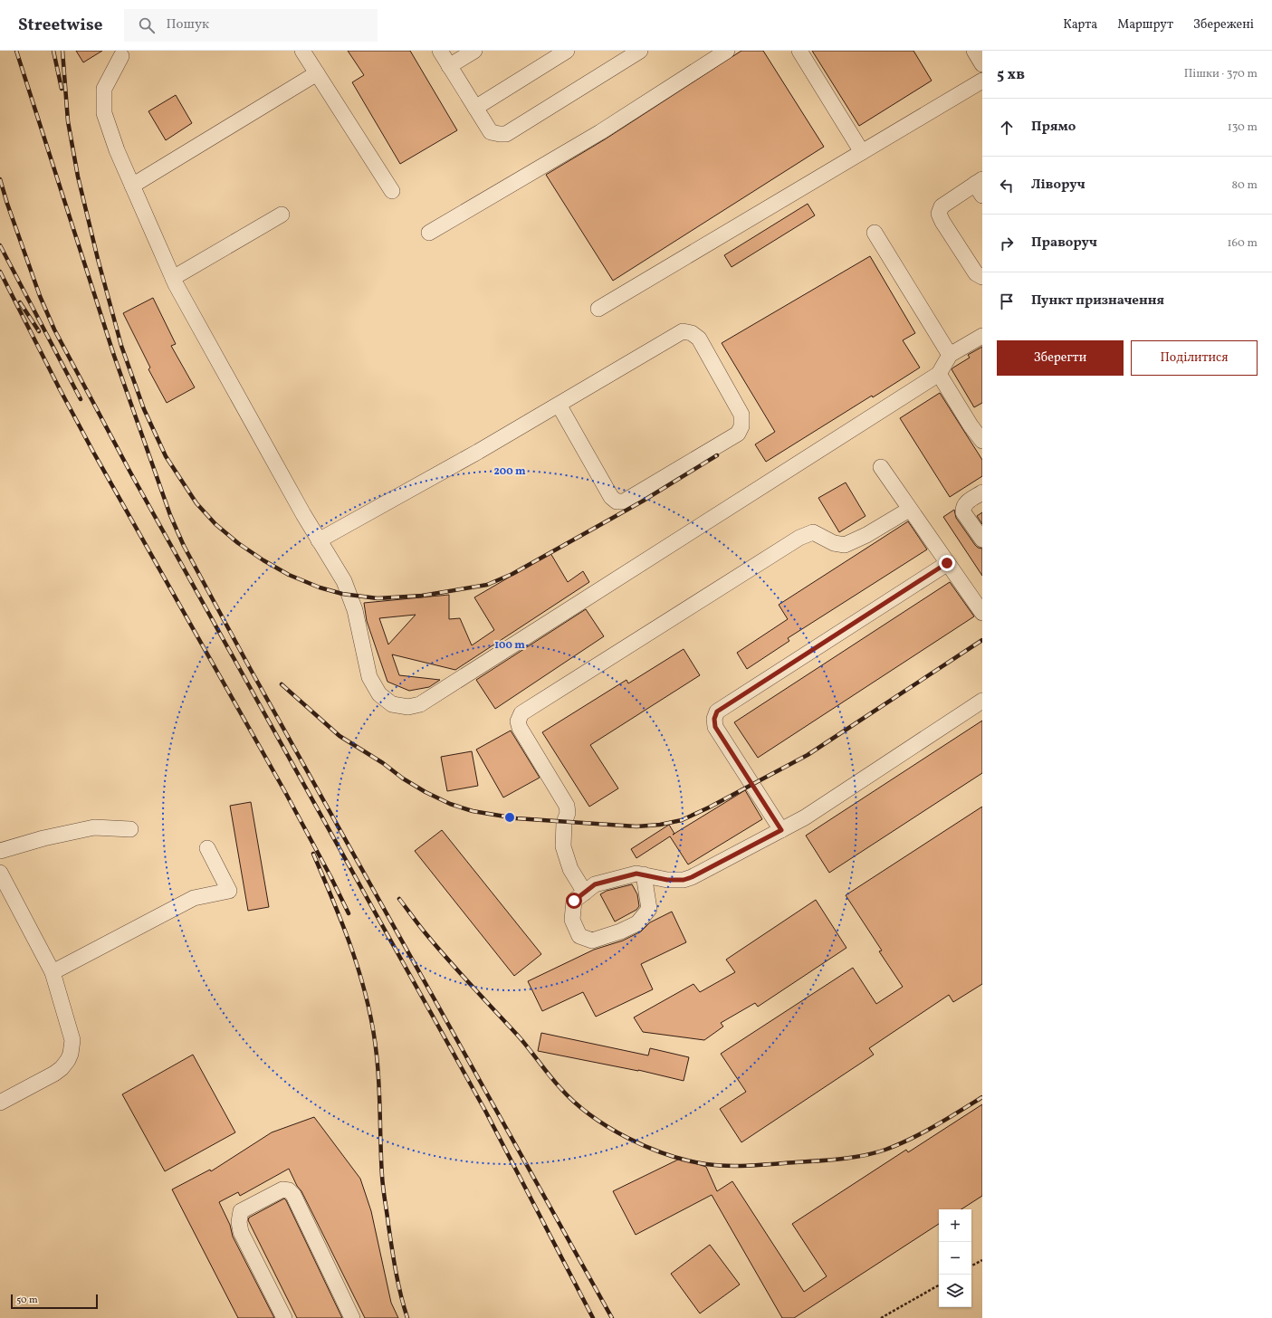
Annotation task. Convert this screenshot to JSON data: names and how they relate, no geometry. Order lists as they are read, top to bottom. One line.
{"scale_bar":"50 m","page":{"header":"Streetwise","search":"Пошук","nav":["Карта","Маршрут","Збережені"],"heading":["5 хв","Пішки · 370 m"],"list":[["Прямо","130 m"],["Ліворуч","80 m"],["Праворуч","160 m"],"Пункт призначення"],"buttons":["Зберегти","Поділитися"],"map_buttons":["+","−"],"scale":"50 m"},"rings":["200 m","100 m"]}
